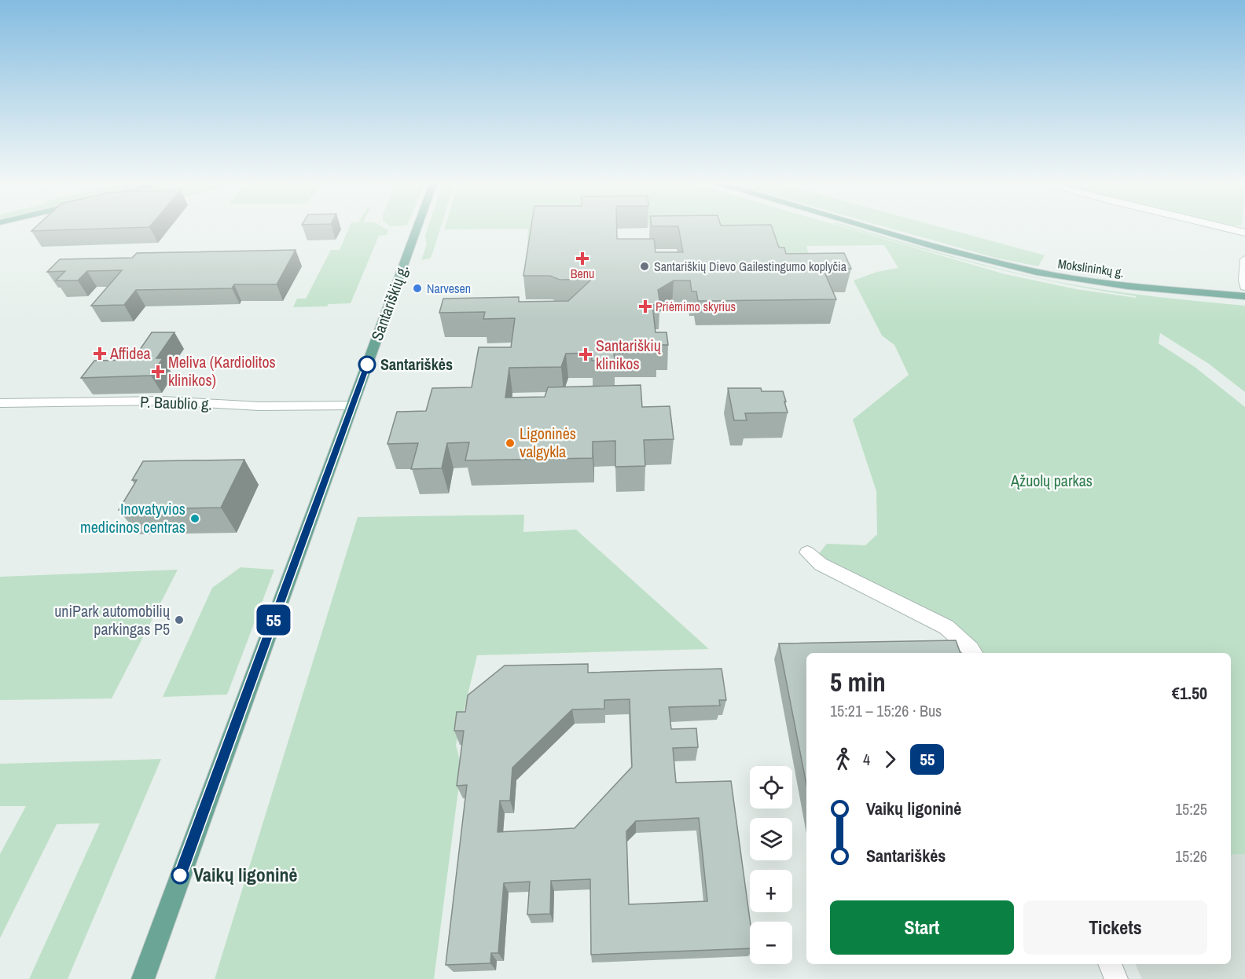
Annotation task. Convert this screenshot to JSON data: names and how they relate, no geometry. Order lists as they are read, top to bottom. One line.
{"streets":{"main road":["Mokslininkų g.","Santariškių g."],"street":["P. Baublio g."]},"crossings":[["Santariškių g.","P. Baublio g."]],"parks":["Ąžuolų parkas"],"places":{"health":["Benu","Priėmimo skyrius","Affidea","Santariškių klinikos","Meliva (Kardiolitos klinikos)"],"other":["Santariškių Dievo Gailestingumo koplyčia","Narvesen","Santariškės","Ligoninės valgykla","Inovatyvios medicinos centras","uniPark automobilių parkingas P5","Vaikų ligoninė"]},"lines":["bus line 55"],"page":{"on_map":"55","heading":["5 min","15:21 – 15:26 · Bus","€1.50"],"legs":["4","55"],"map_buttons":["+","−"],"list":[{"name":"Vaikų ligoninė","value":"15:25"},{"name":"Santariškės","value":"15:26"}],"buttons":["Start","Tickets"]}}
